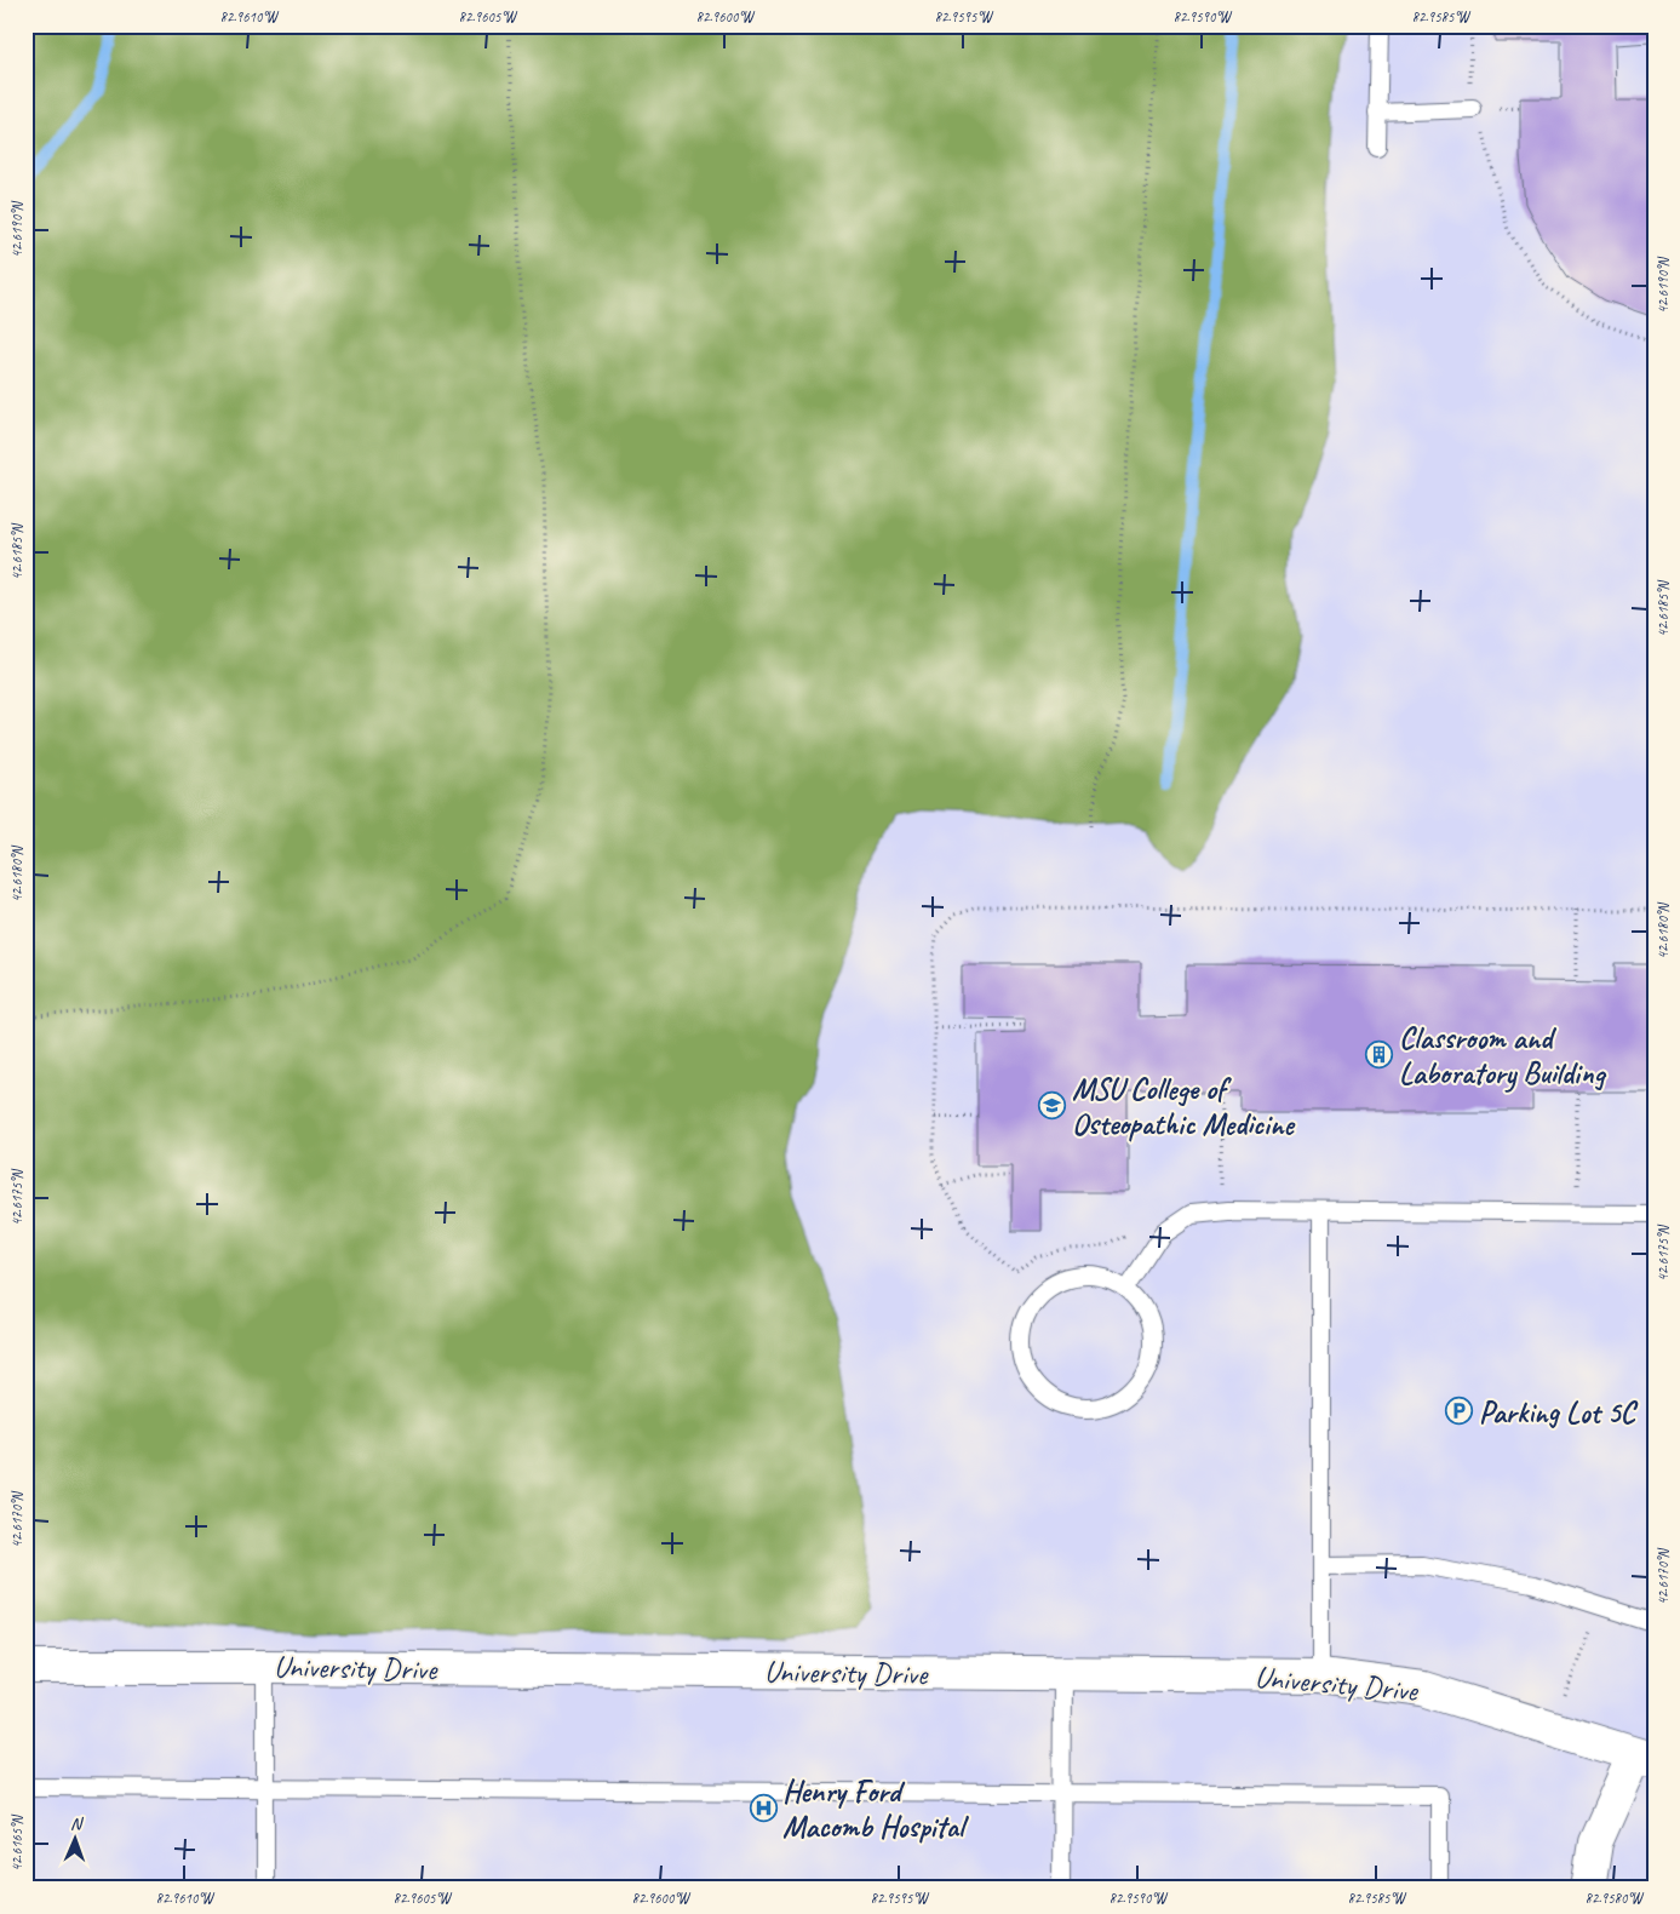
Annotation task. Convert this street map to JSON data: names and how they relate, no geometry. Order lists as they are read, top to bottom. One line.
{"streets":{"street":["University Drive"]},"places":{"building":["Classroom and Laboratory Building"],"school or university":["MSU College of Osteopathic Medicine"],"parking":["Parking Lot 5C"],"hospital":["Henry Ford Macomb Hospital"]},"north":"top","coordinates":["82.9610°W","82.9605°W","82.9600°W","82.9595°W","82.9590°W","82.9585°W","42.6190°N","42.6185°N","42.6180°N","42.6175°N","42.6170°N","42.6165°N","82.9580°W"]}
